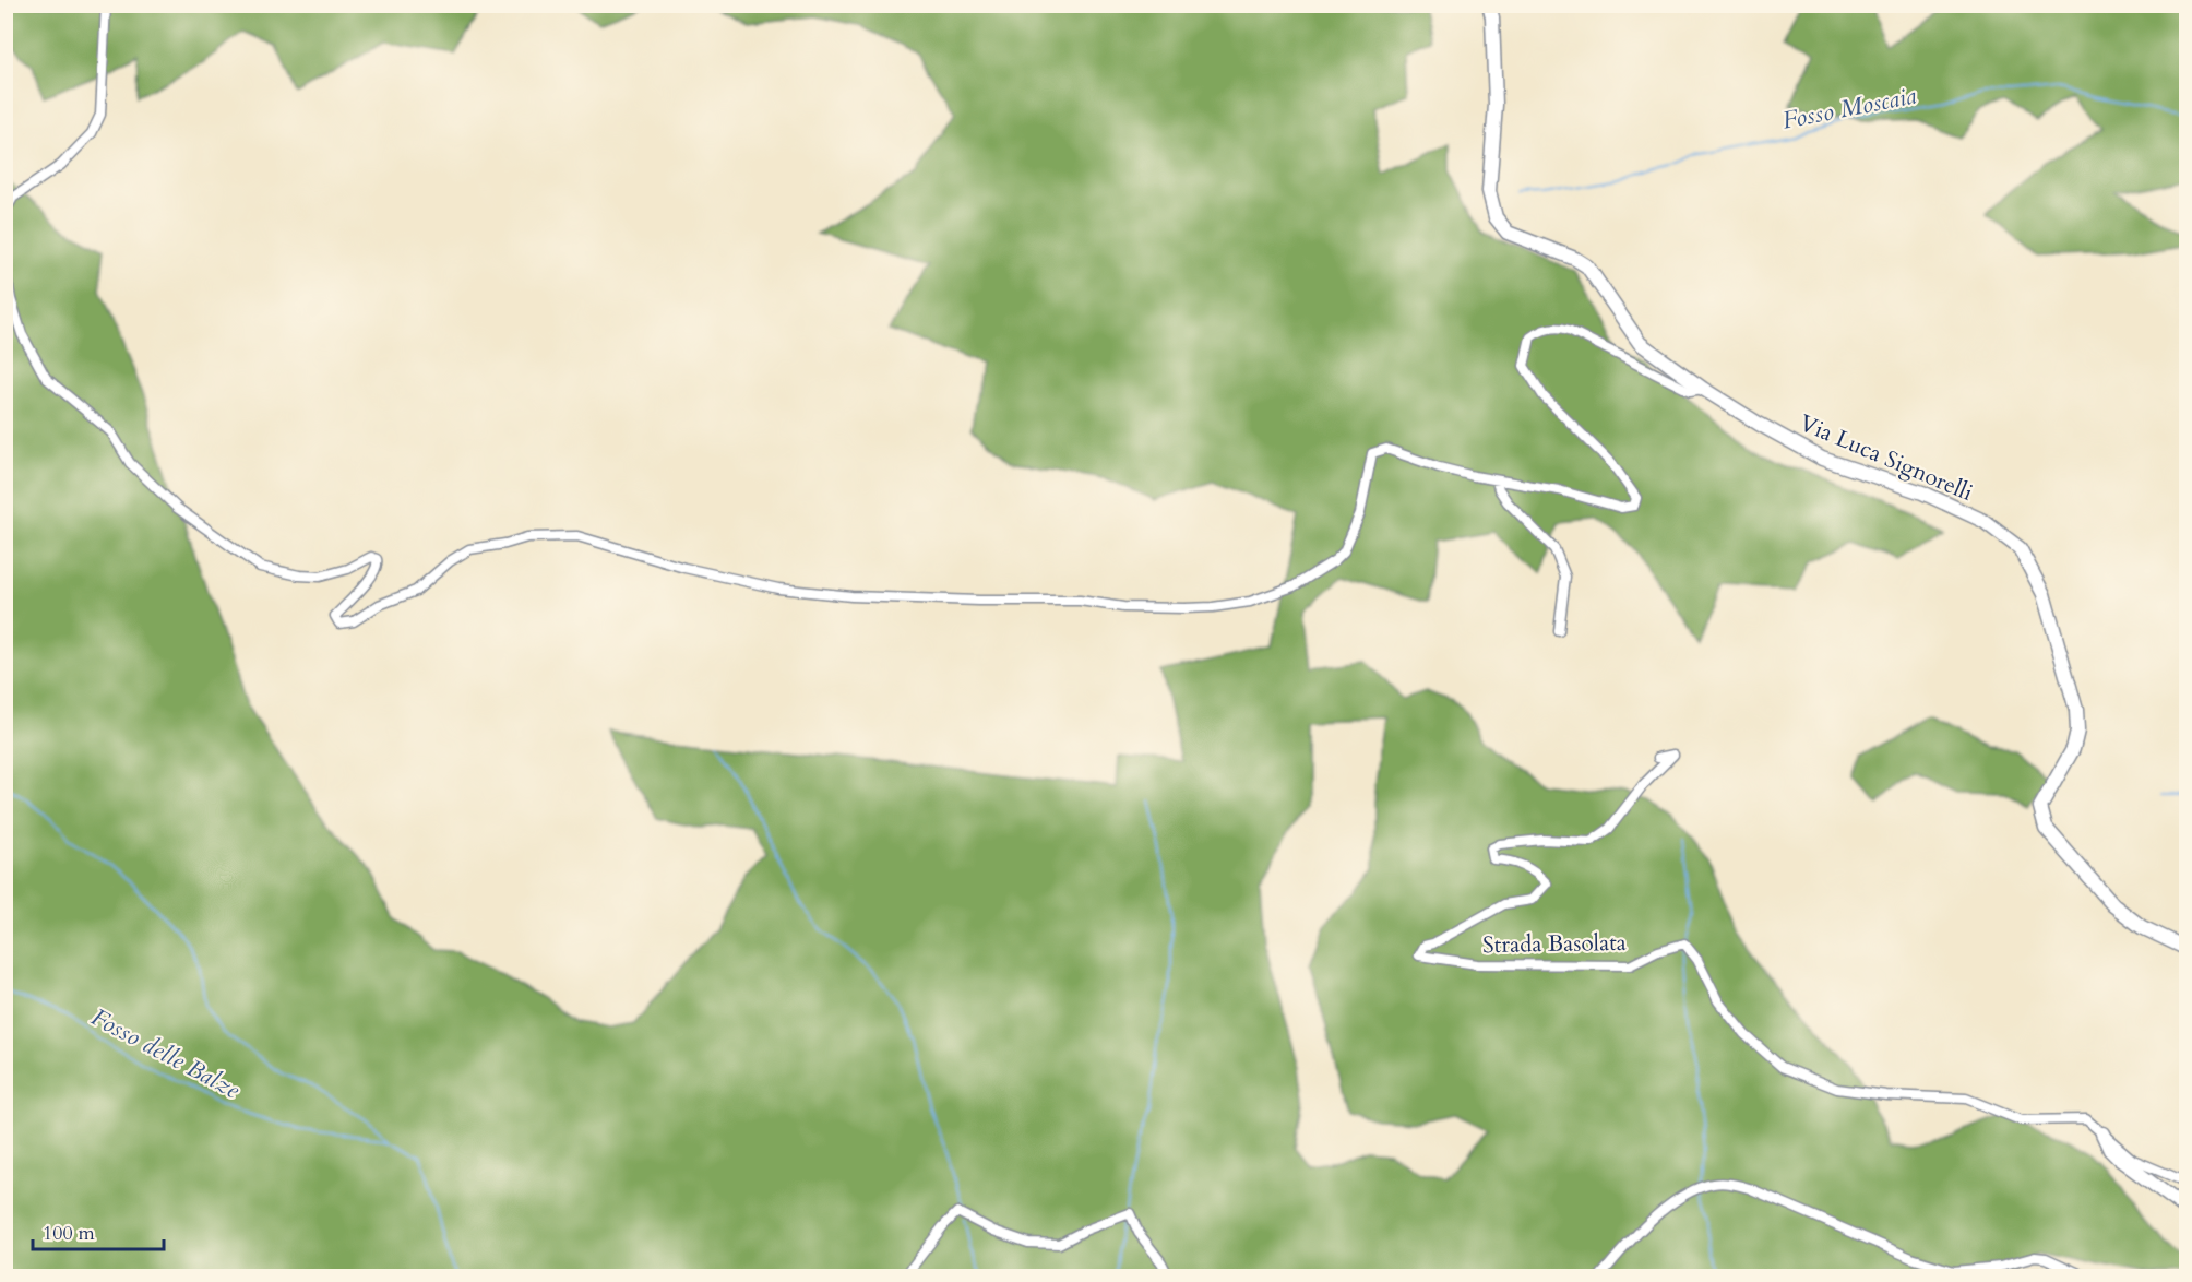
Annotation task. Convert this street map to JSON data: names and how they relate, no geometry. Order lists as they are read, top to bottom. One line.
{"streets":{"main road":["Via Luca Signorelli"],"street":["Strada Basolata"]},"water":["Fosso Moscaia","Fosso delle Balze"],"scale_bar":"100 m"}
